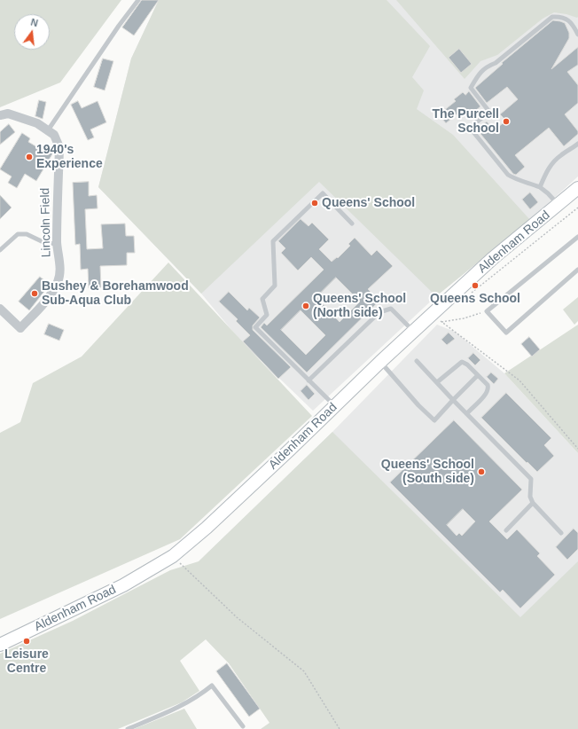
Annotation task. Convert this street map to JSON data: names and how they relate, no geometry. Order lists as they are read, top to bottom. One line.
{"streets":{"main road":["Aldenham Road"],"street":["Lincoln Field"]},"places":["The Purcell School","1940's Experience","Queens' School","Queens School","Bushey & Borehamwood Sub-Aqua Club","Queens' School (North side)","Queens' School (South side)","Leisure Centre"],"north":"top"}
